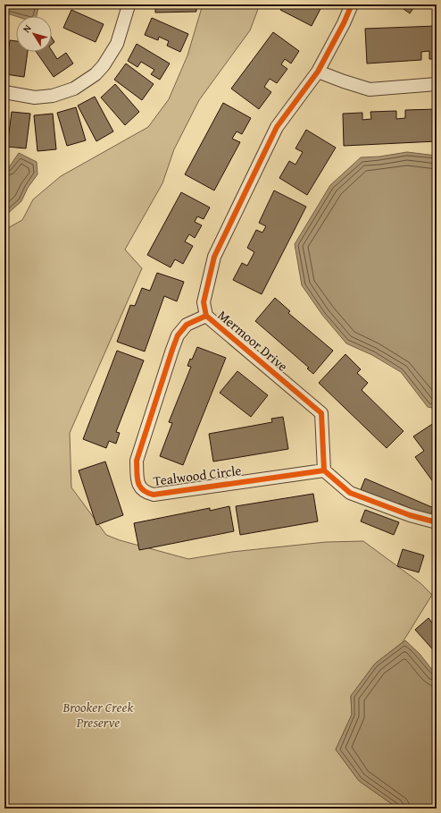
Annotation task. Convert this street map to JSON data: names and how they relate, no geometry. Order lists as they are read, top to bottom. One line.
{"streets":{"street":["Mermoor Drive","Tealwood Circle"]},"crossings":[["Mermoor Drive","Tealwood Circle"]],"parks":["Brooker Creek Preserve"],"north":"top left"}
